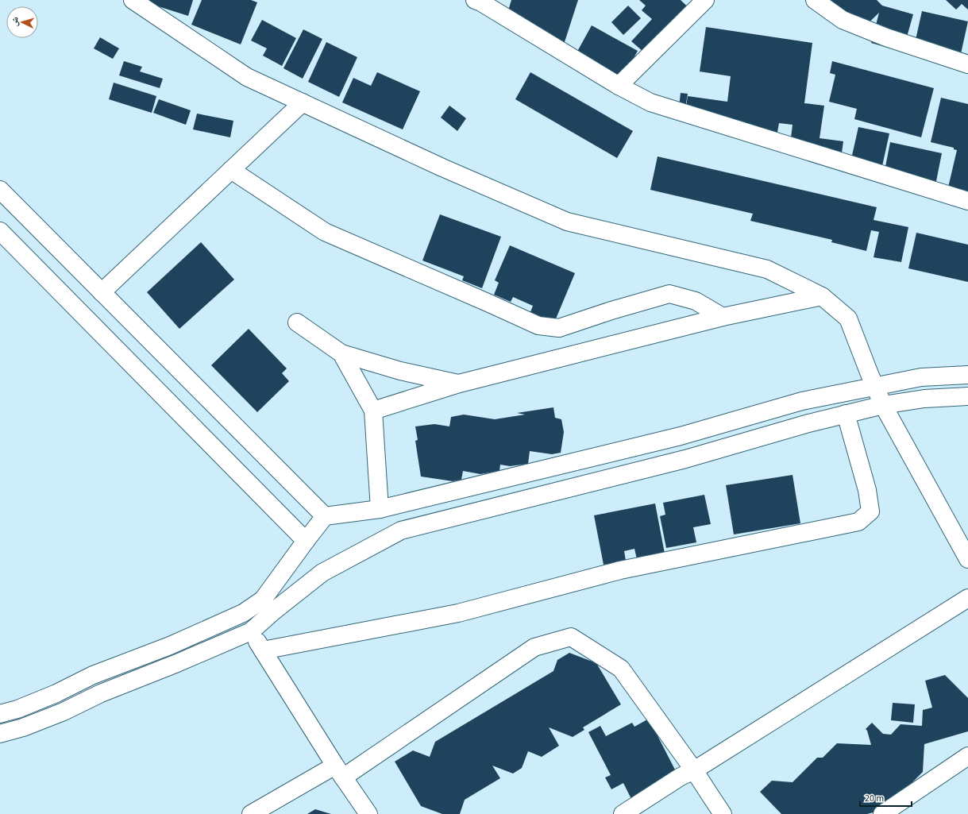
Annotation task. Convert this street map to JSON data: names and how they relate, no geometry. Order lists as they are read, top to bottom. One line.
{"scale_bar":"20 m","north":"left"}
